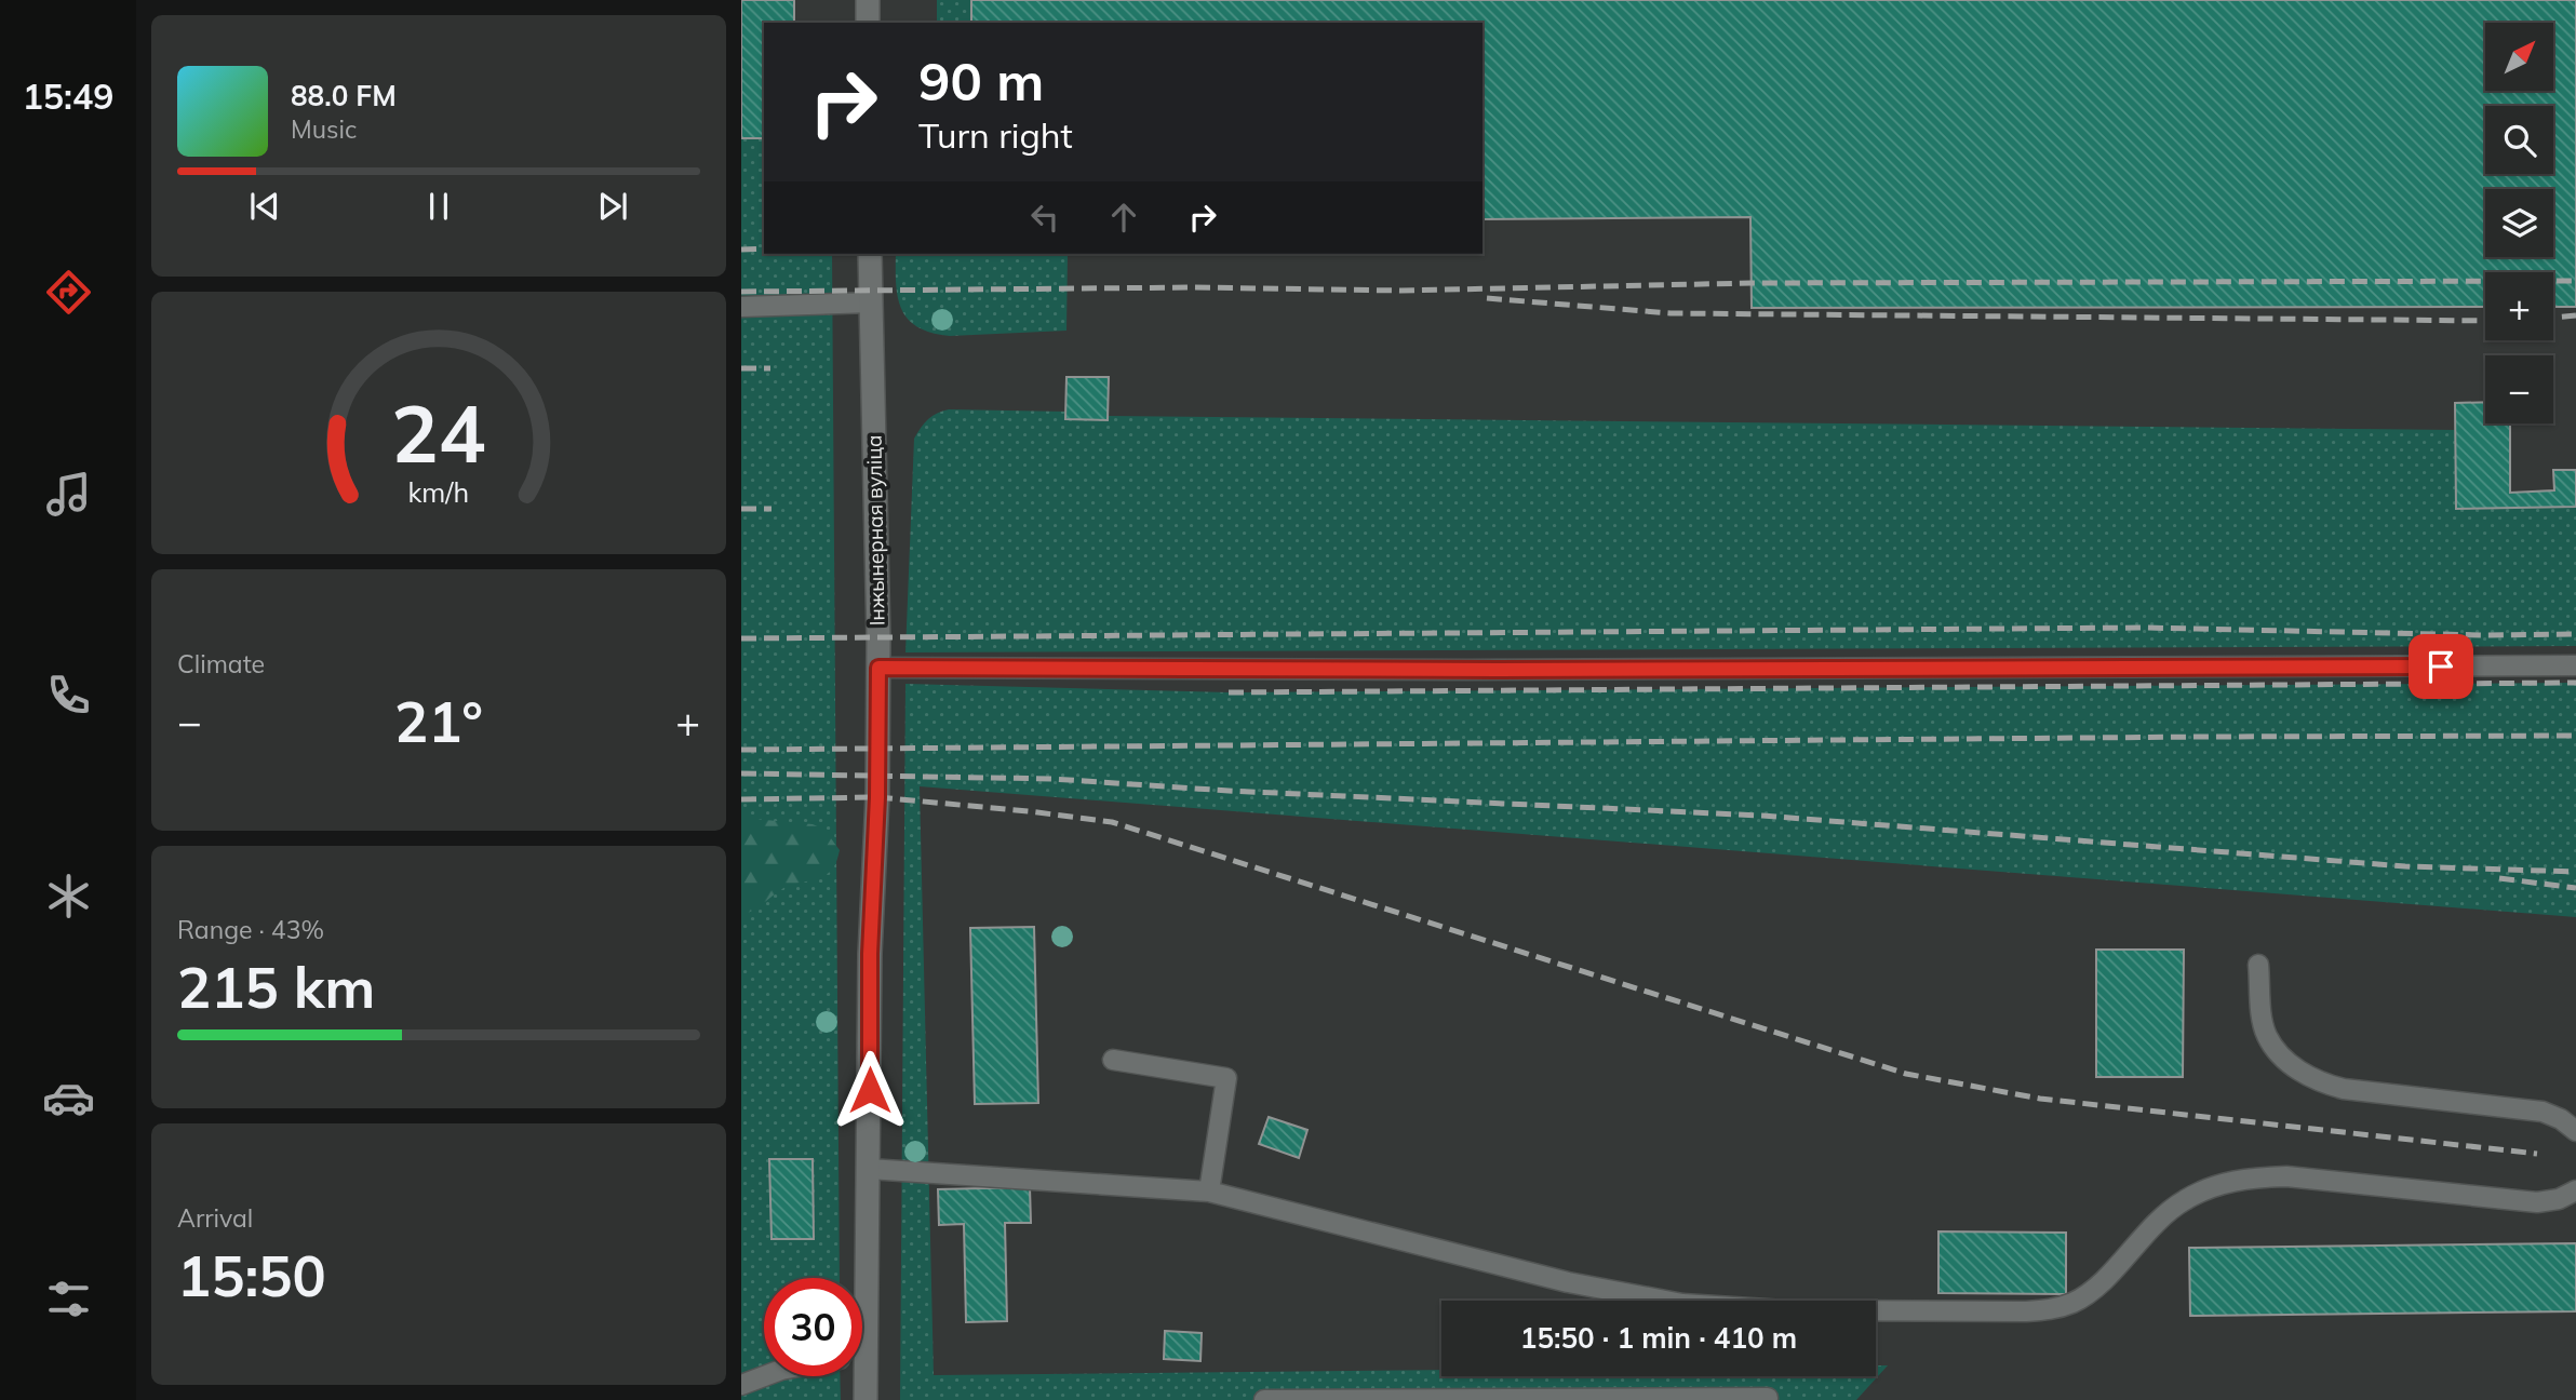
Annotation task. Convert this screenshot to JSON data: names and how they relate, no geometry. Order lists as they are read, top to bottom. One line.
{"streets":{"street":["Інжынерная вуліца"]},"north":"top right","page":{"tabs":"15:49","map_buttons":["+","−"],"turn":["90 m","Turn right"],"song":["88.0 FM","Music"],"tile":["Climate",["Range · 43%","215 km"],["Arrival","15:50"]],"heat":["−","21°","+"],"limit":"30","trip":"15:50 · 1 min · 410 m","gauge":["24","km/h"]}}
